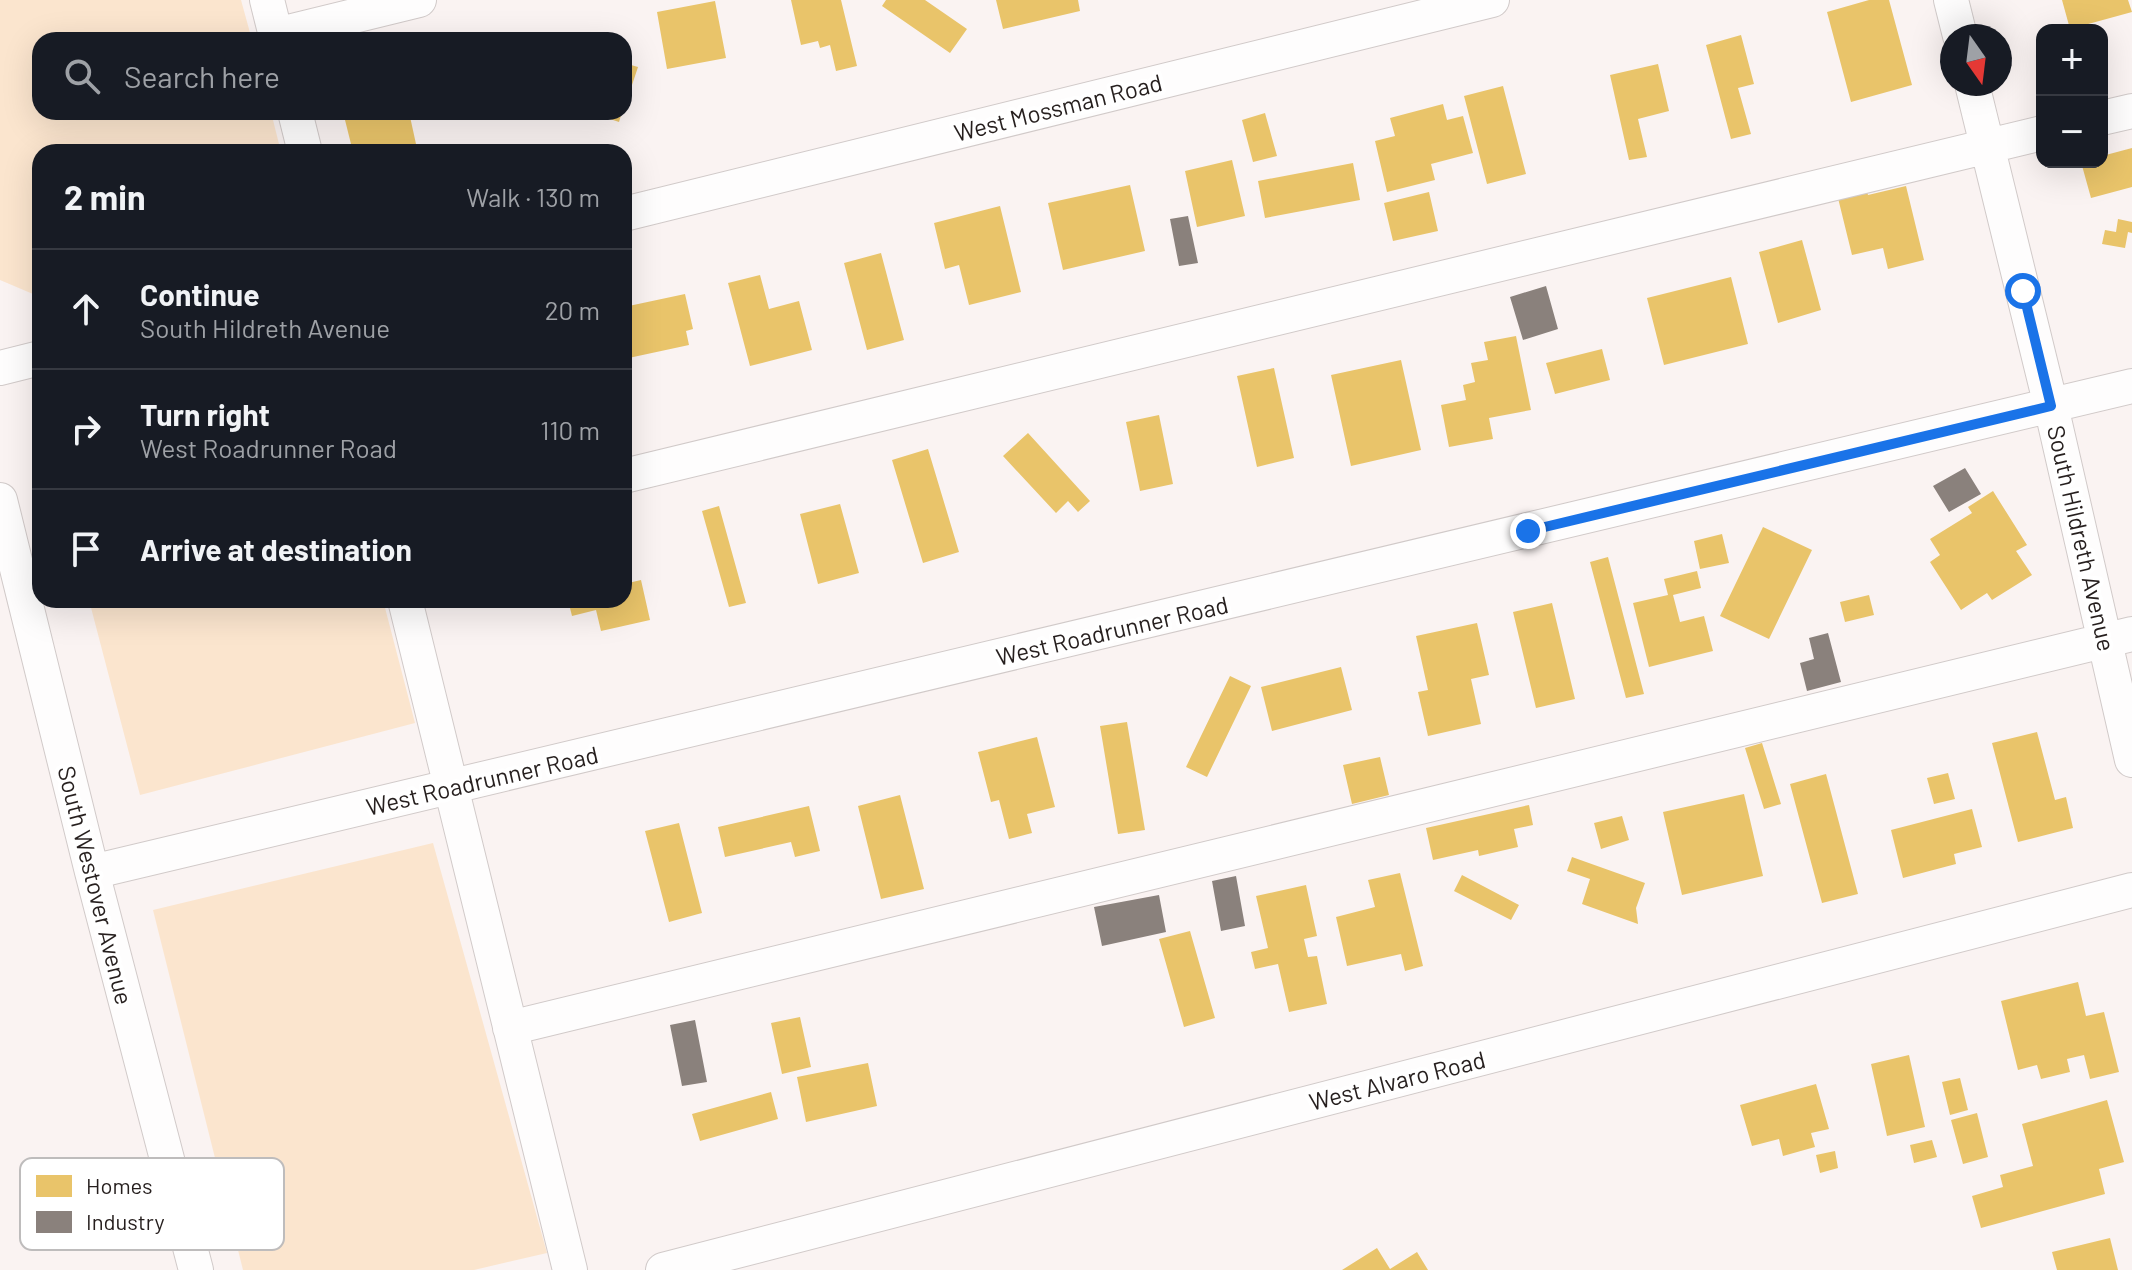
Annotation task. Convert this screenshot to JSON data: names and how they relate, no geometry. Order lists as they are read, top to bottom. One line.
{"streets":{"street":["West Mossman Road","South Hildreth Avenue","West Roadrunner Road","South Westover Avenue","West Alvaro Road"]},"crossings":[["South Hildreth Avenue","West Roadrunner Road"],["West Roadrunner Road","South Westover Avenue"]],"legend":["Homes","Industry"],"north":"bottom","page":{"map_buttons":["+","−"],"search":"Search here","heading":["2 min","Walk · 130 m"],"list":[["Continue","South Hildreth Avenue","20 m"],["Turn right","West Roadrunner Road","110 m"],"Arrive at destination"]}}
